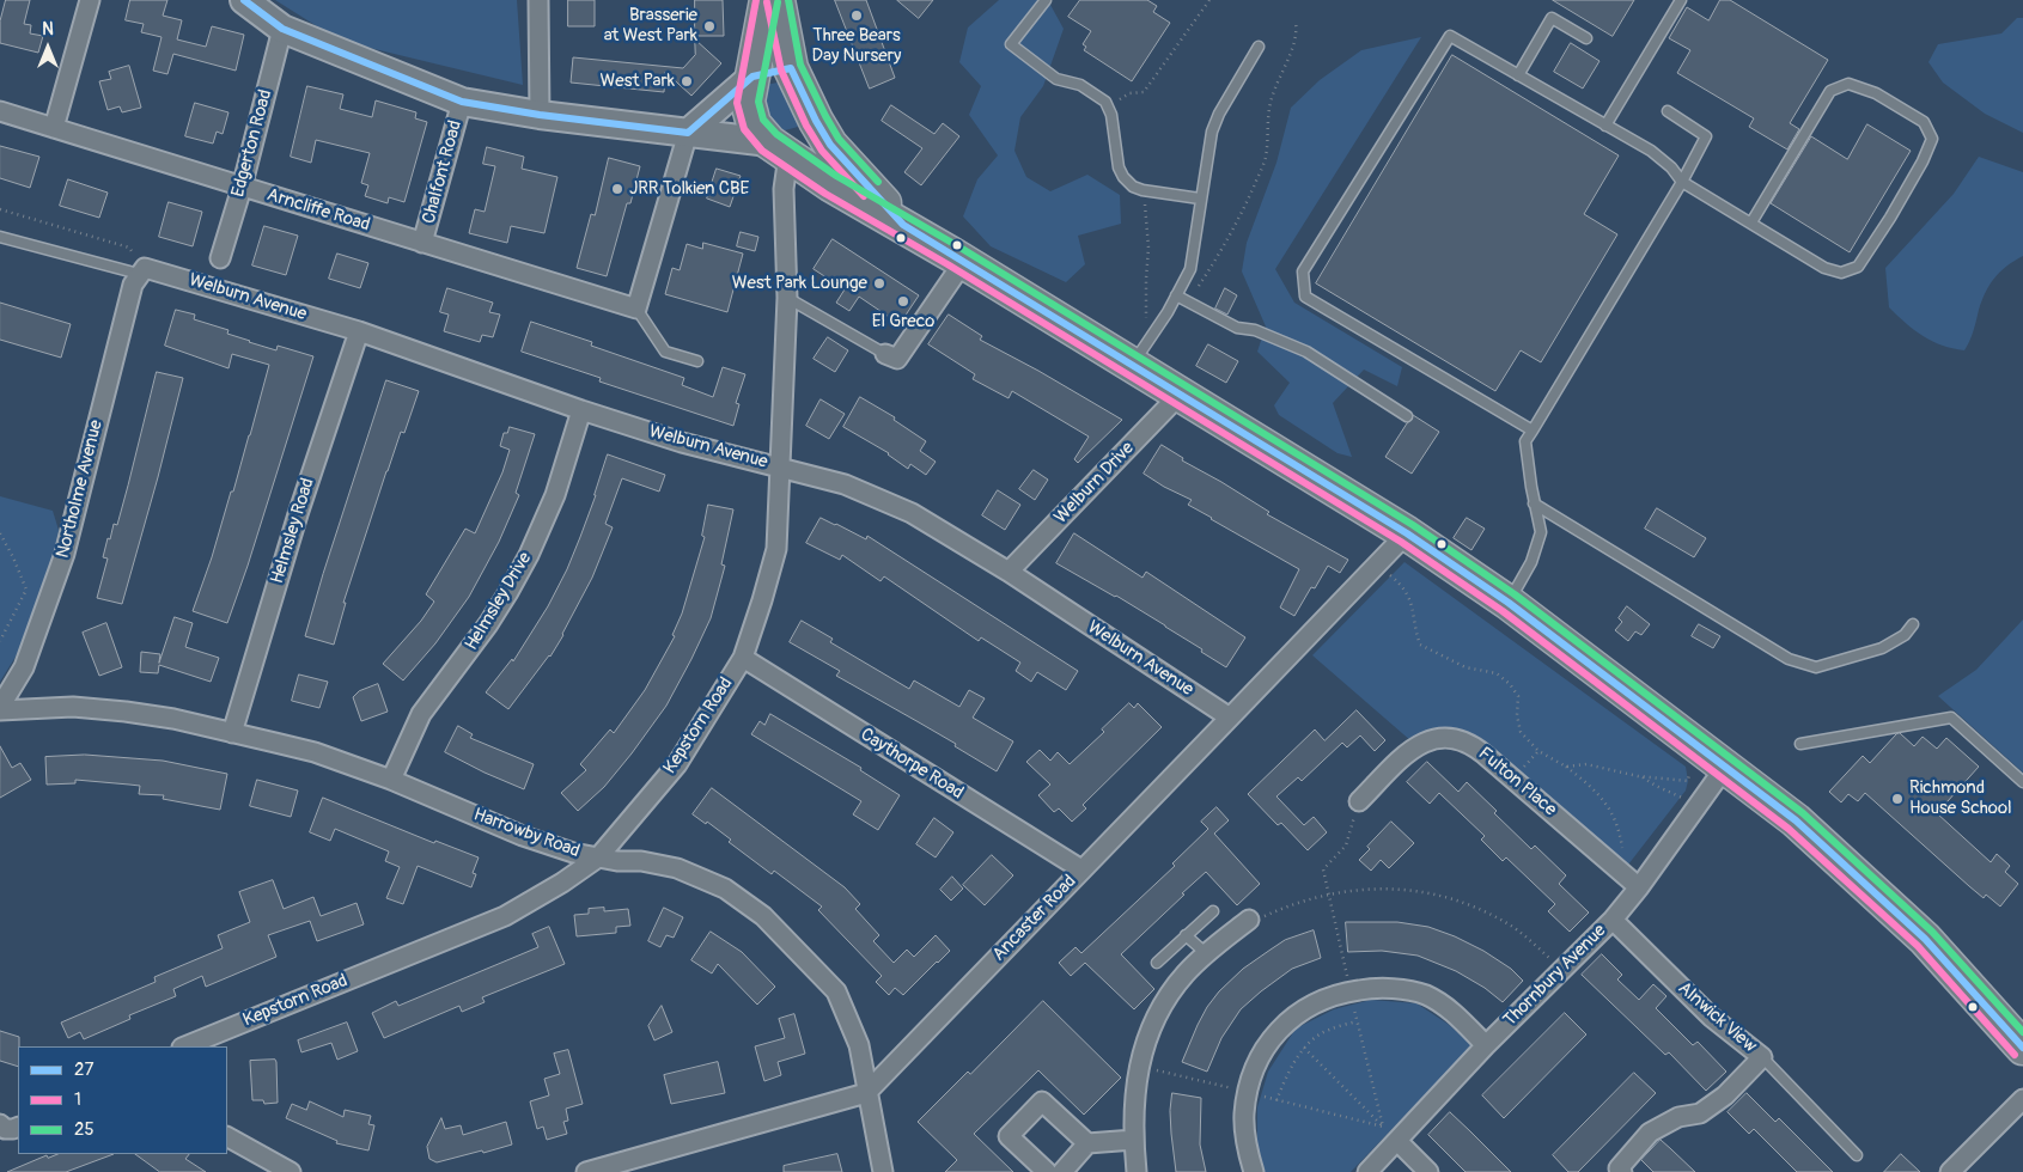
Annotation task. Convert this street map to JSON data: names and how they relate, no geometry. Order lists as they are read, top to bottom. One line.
{"streets":{"street":["Edgerton Road","Chalfont Road","Arncliffe Road","Welburn Avenue","Welburn Drive","Northolme Avenue","Helmsley Road","Helmsley Drive","Kepstorn Road","Caythorpe Road","Fulton Place","Harrowby Road","Ancaster Road","Thornbury Avenue","Alnwick View"]},"crossings":[["Edgerton Road","Arncliffe Road"],["Chalfont Road","Arncliffe Road"],["Welburn Avenue","Welburn Drive"],["Welburn Avenue","Northolme Avenue"],["Welburn Avenue","Helmsley Road"],["Welburn Avenue","Helmsley Drive"],["Welburn Avenue","Kepstorn Road"],["Welburn Avenue","Ancaster Road"],["Northolme Avenue","Harrowby Road"],["Helmsley Road","Harrowby Road"],["Helmsley Drive","Harrowby Road"],["Kepstorn Road","Caythorpe Road"],["Kepstorn Road","Harrowby Road"],["Caythorpe Road","Ancaster Road"],["Fulton Place","Thornbury Avenue"],["Harrowby Road","Ancaster Road"],["Thornbury Avenue","Alnwick View"]],"places":["Three Bears Day Nursery","Brasserie at West Park","West Park","JRR Tolkien CBE","West Park Lounge","El Greco","Richmond House School"],"lines":["transit line 27","transit line 1","transit line 25"],"legend":["27","1","25"],"north":"top"}
